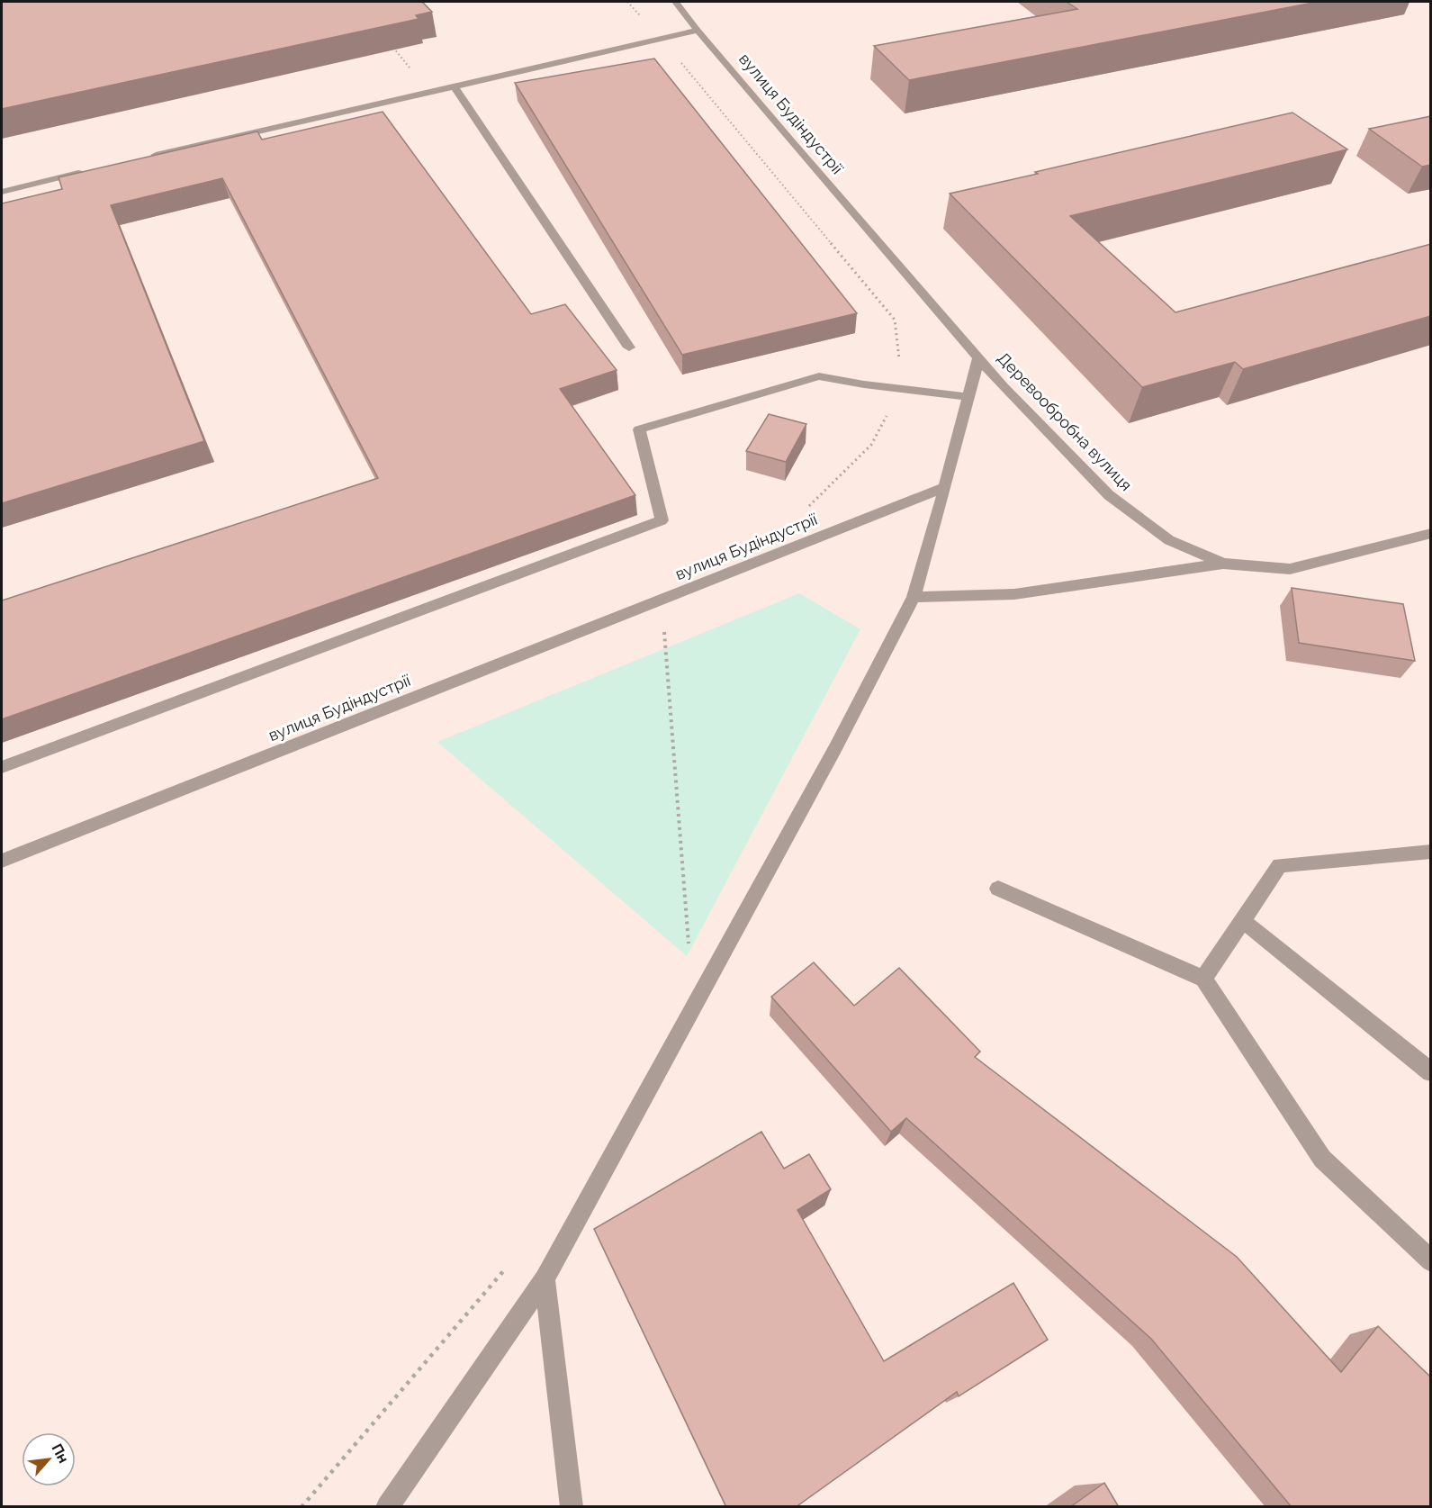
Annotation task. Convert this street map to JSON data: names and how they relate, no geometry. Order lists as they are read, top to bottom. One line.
{"streets":{"street":["вулиця Будіндустрії","Деревообробна вулиця"]},"crossings":[["вулиця Будіндустрії","Деревообробна вулиця"]],"north":"top right"}
